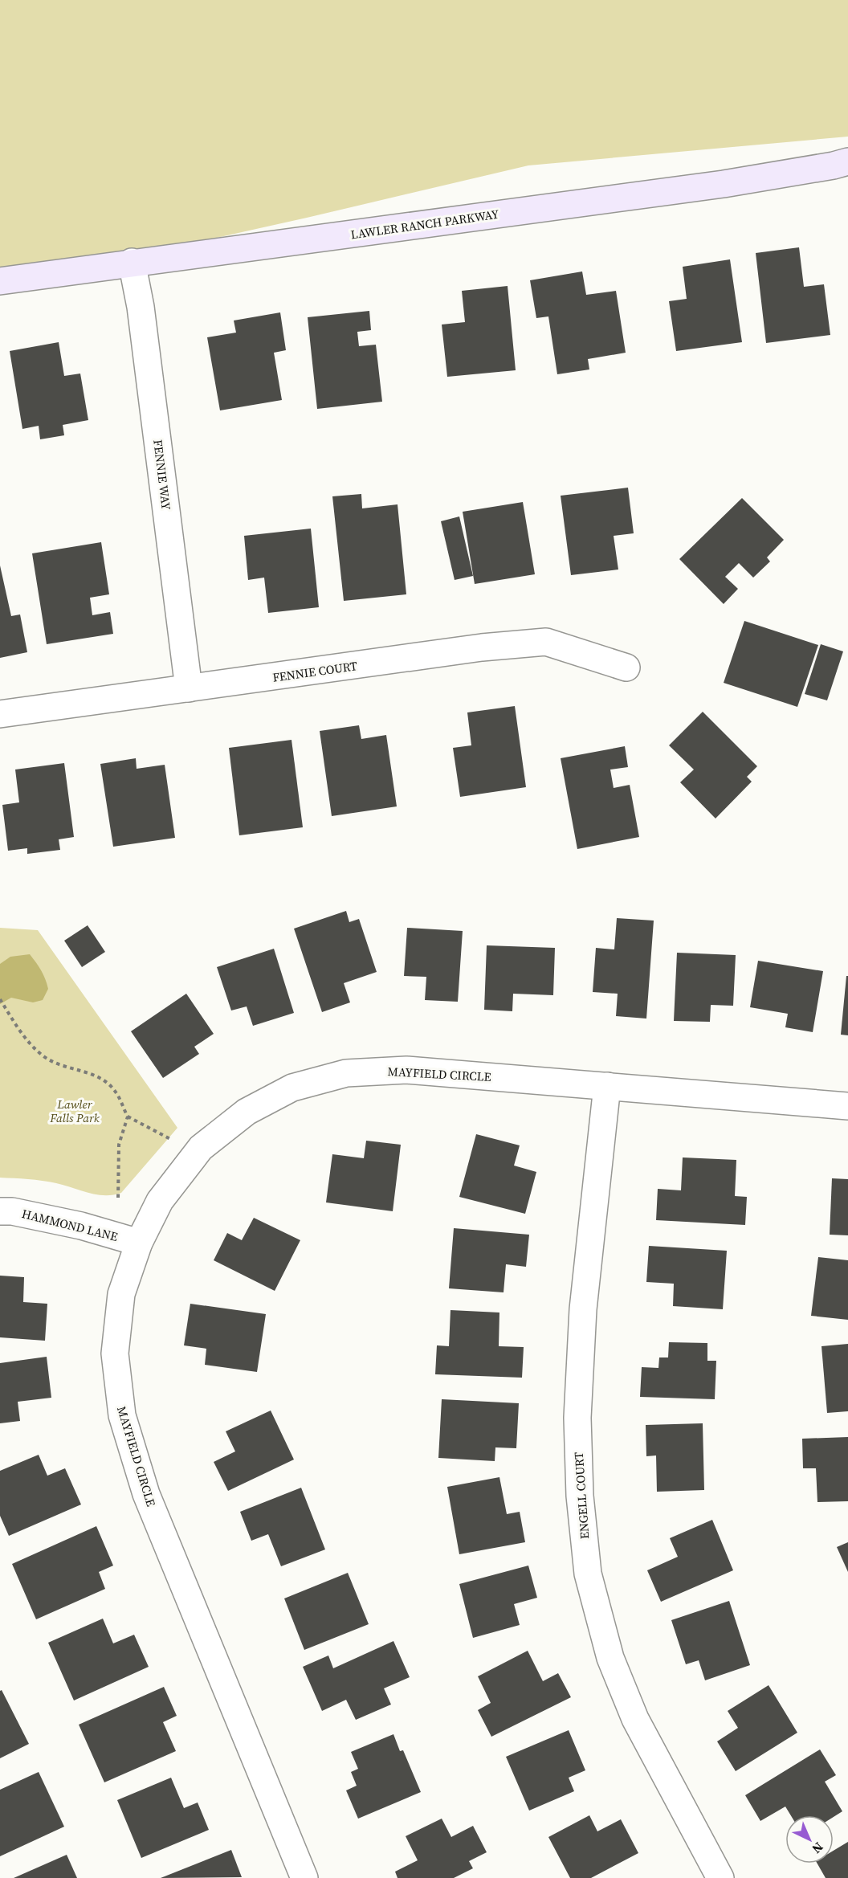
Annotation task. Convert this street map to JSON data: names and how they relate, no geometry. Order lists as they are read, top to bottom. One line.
{"streets":{"street":["LAWLER RANCH PARKWAY","FENNIE WAY","FENNIE COURT","MAYFIELD CIRCLE","HAMMOND LANE","ENGELL COURT"]},"crossings":[["LAWLER RANCH PARKWAY","FENNIE WAY"],["FENNIE WAY","FENNIE COURT"],["MAYFIELD CIRCLE","HAMMOND LANE"],["MAYFIELD CIRCLE","ENGELL COURT"]],"parks":["Lawler Falls Park"],"north":"bottom right"}
